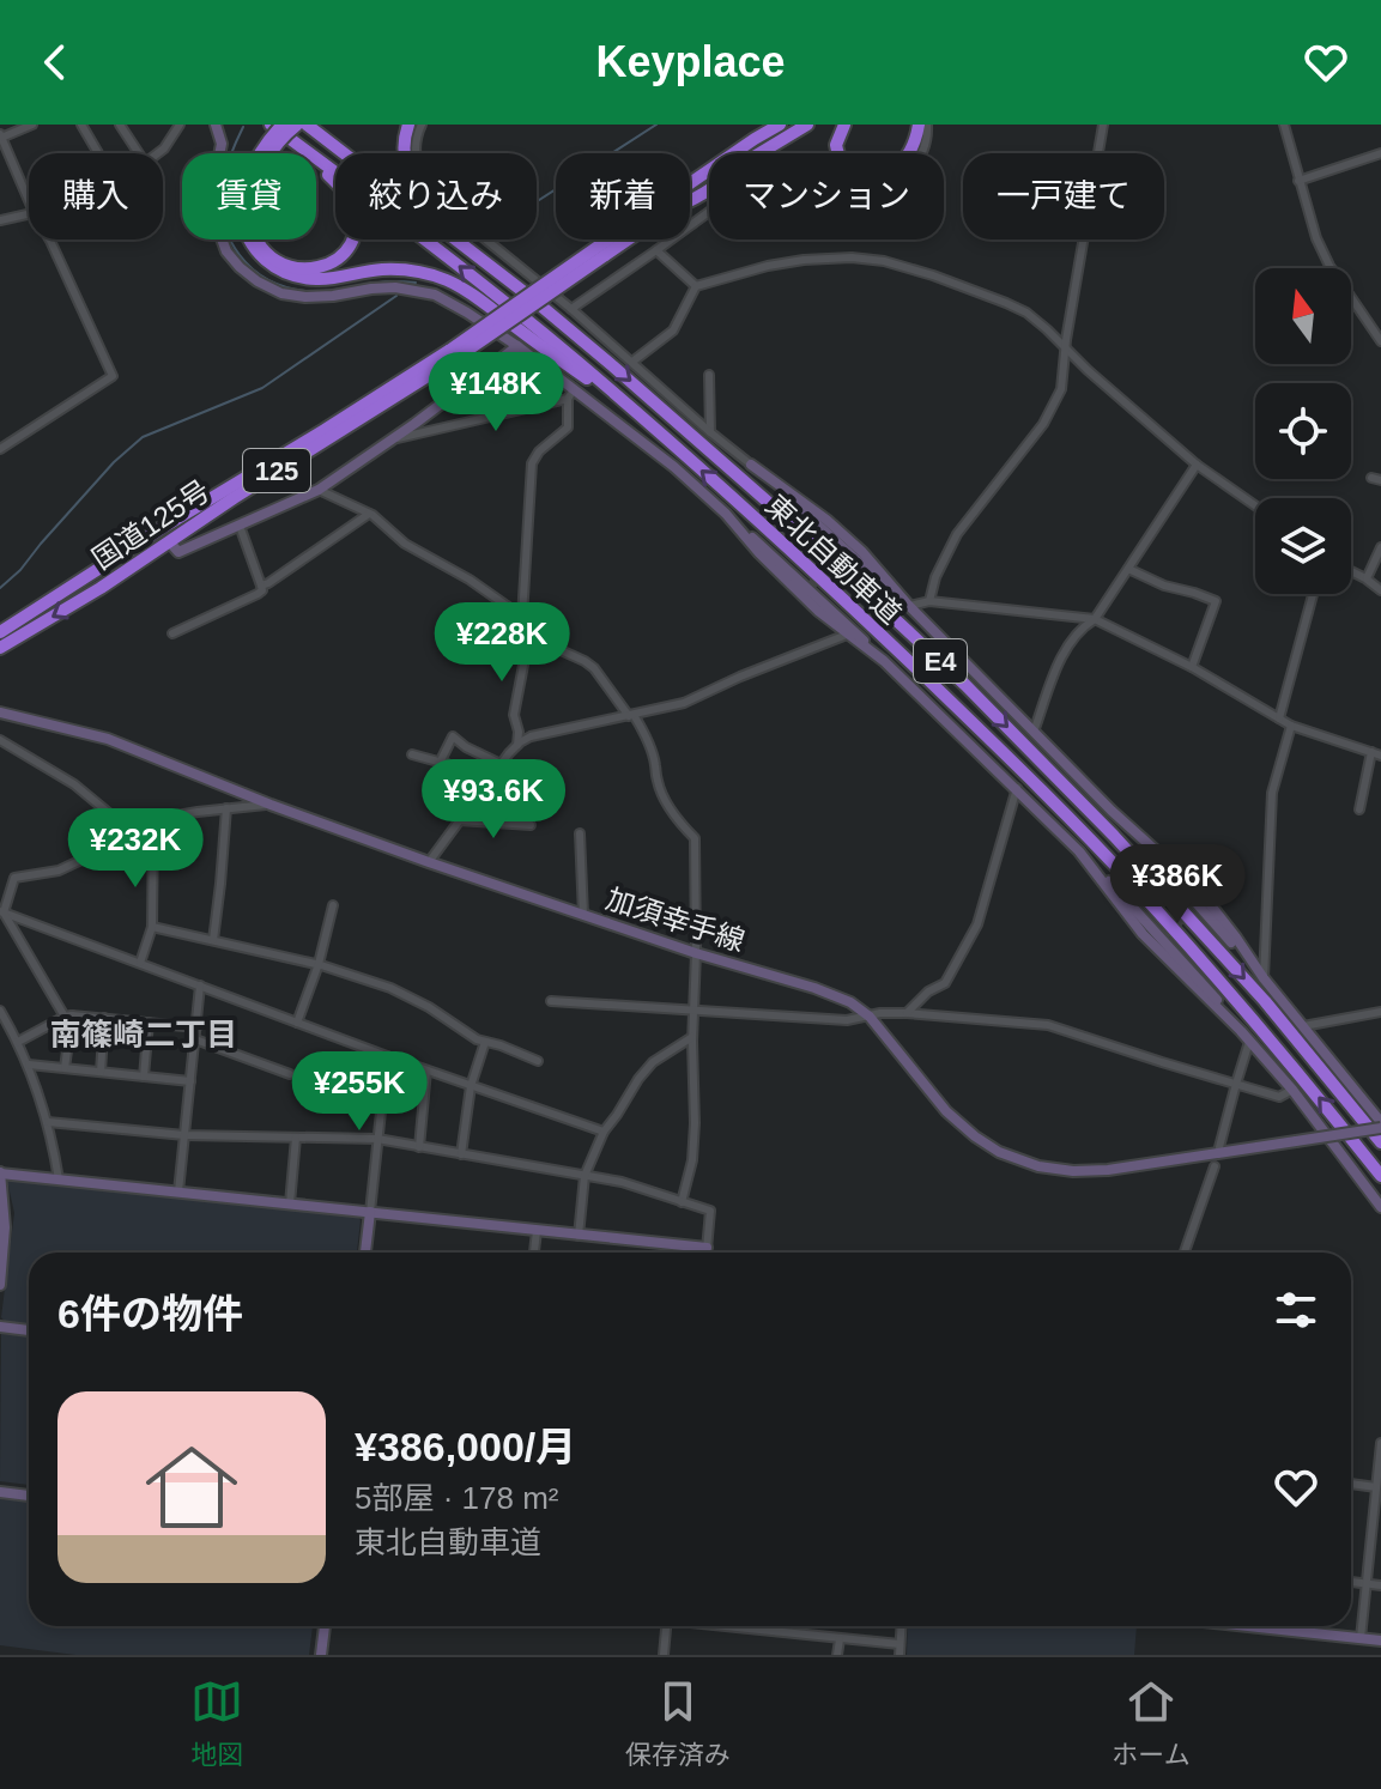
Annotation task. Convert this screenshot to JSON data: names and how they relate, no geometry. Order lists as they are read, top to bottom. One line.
{"streets":{"highway":["125","国道125号","東北自動車道","E4"],"street":["加須幸手線"]},"districts":["南篠崎二丁目"],"north":"top","page":{"header":"Keyplace","chip":["購入","賃貸","絞り込み","新着","マンション","一戸建て"],"price":["¥148K","¥228K","¥93.6K","¥232K","¥386K","¥255K"],"heading":"6件の物件","list":[{"name":"¥386,000/月","note":"5部屋 · 178 m² · 東北自動車道"}],"tabs":["地図","保存済み","ホーム"]}}
